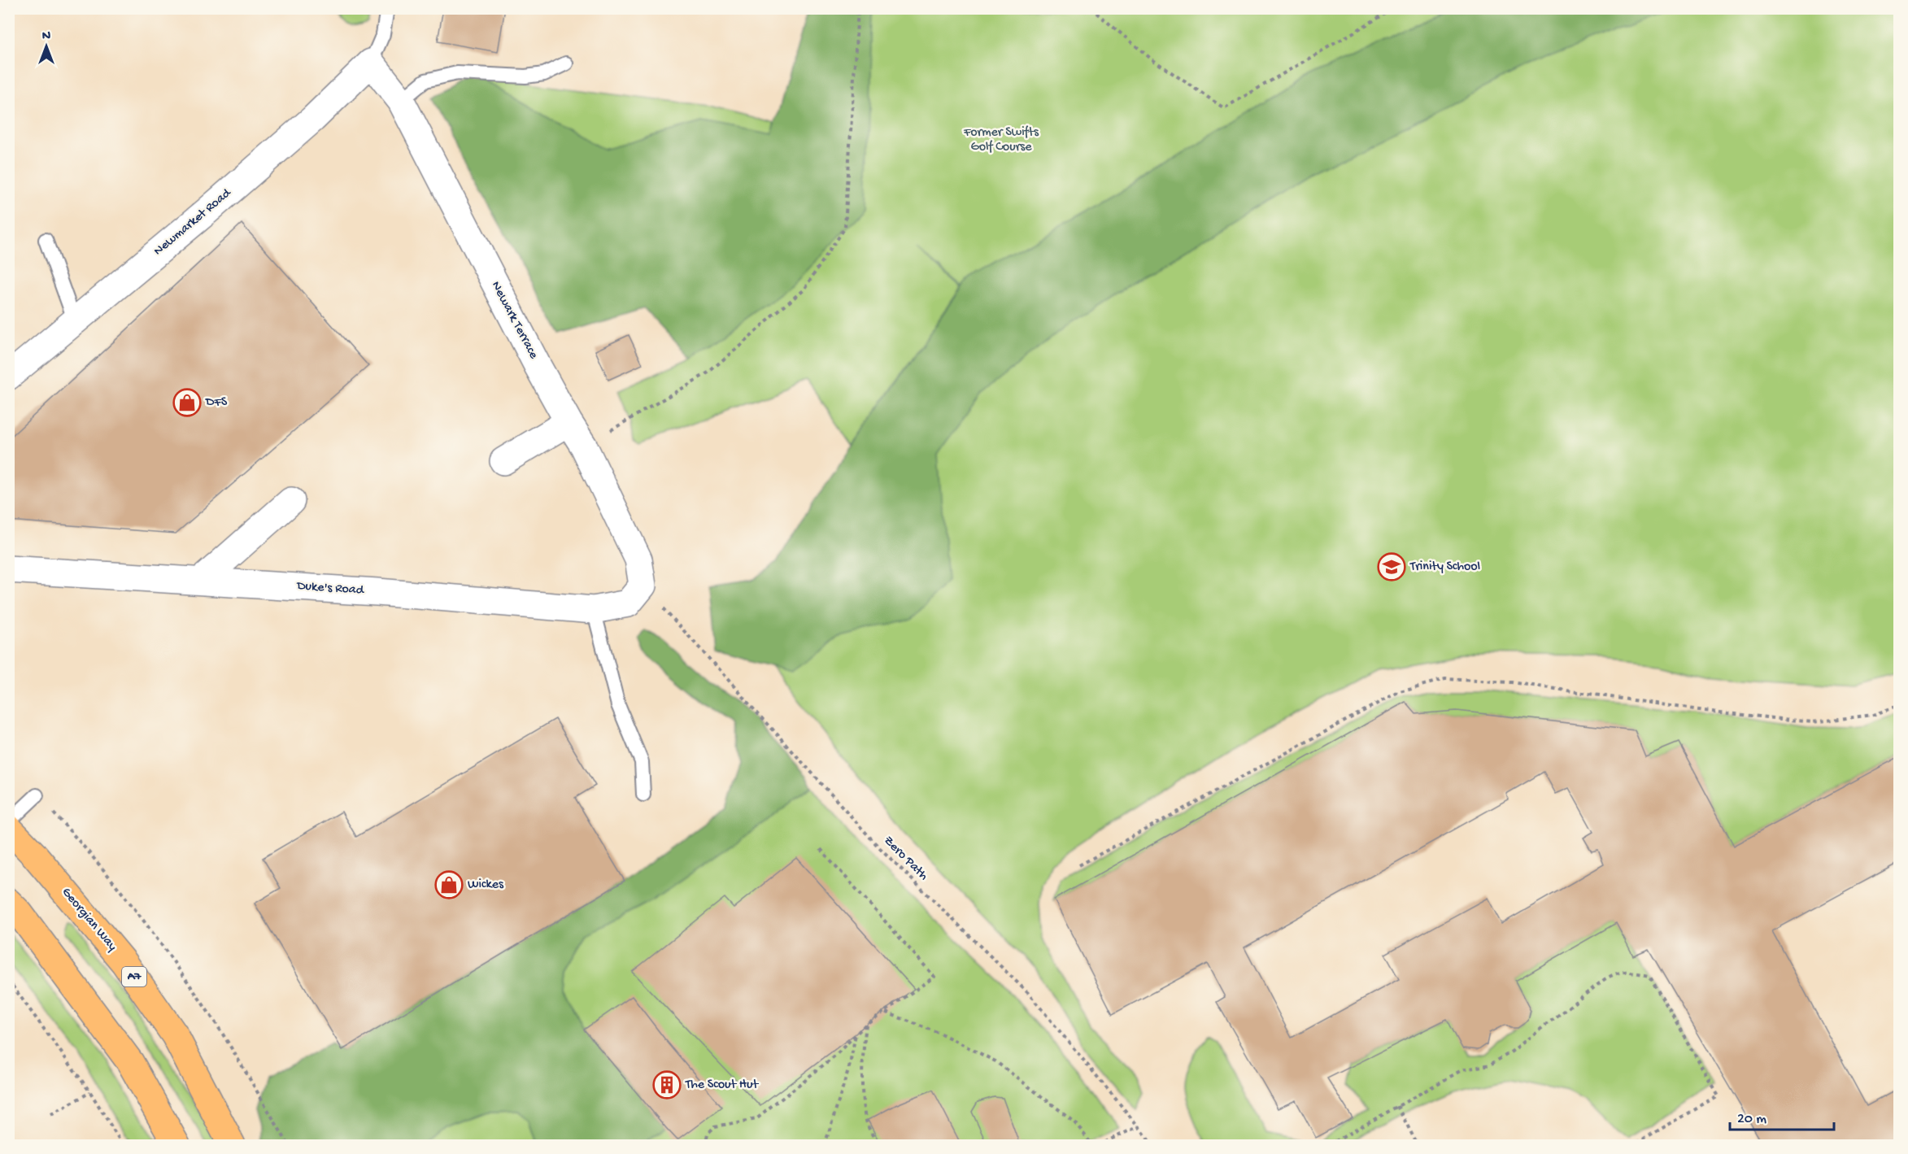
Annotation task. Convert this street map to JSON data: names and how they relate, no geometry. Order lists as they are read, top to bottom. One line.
{"streets":{"main road":["Georgian Way","A7"],"street":["Newmarket Road","Newark Terrace","Duke's Road"],"path":["Zero Path"]},"crossings":[["Newmarket Road","Newark Terrace"],["Newark Terrace","Duke's Road"],["Newark Terrace","Zero Path"],["Duke's Road","Zero Path"]],"parks":["Former Swifts Golf Course"],"places":{"shop":["DFS","Wickes"],"school or university":["Trinity School"],"building":["The Scout Hut"]},"scale_bar":"20 m","north":"top"}
